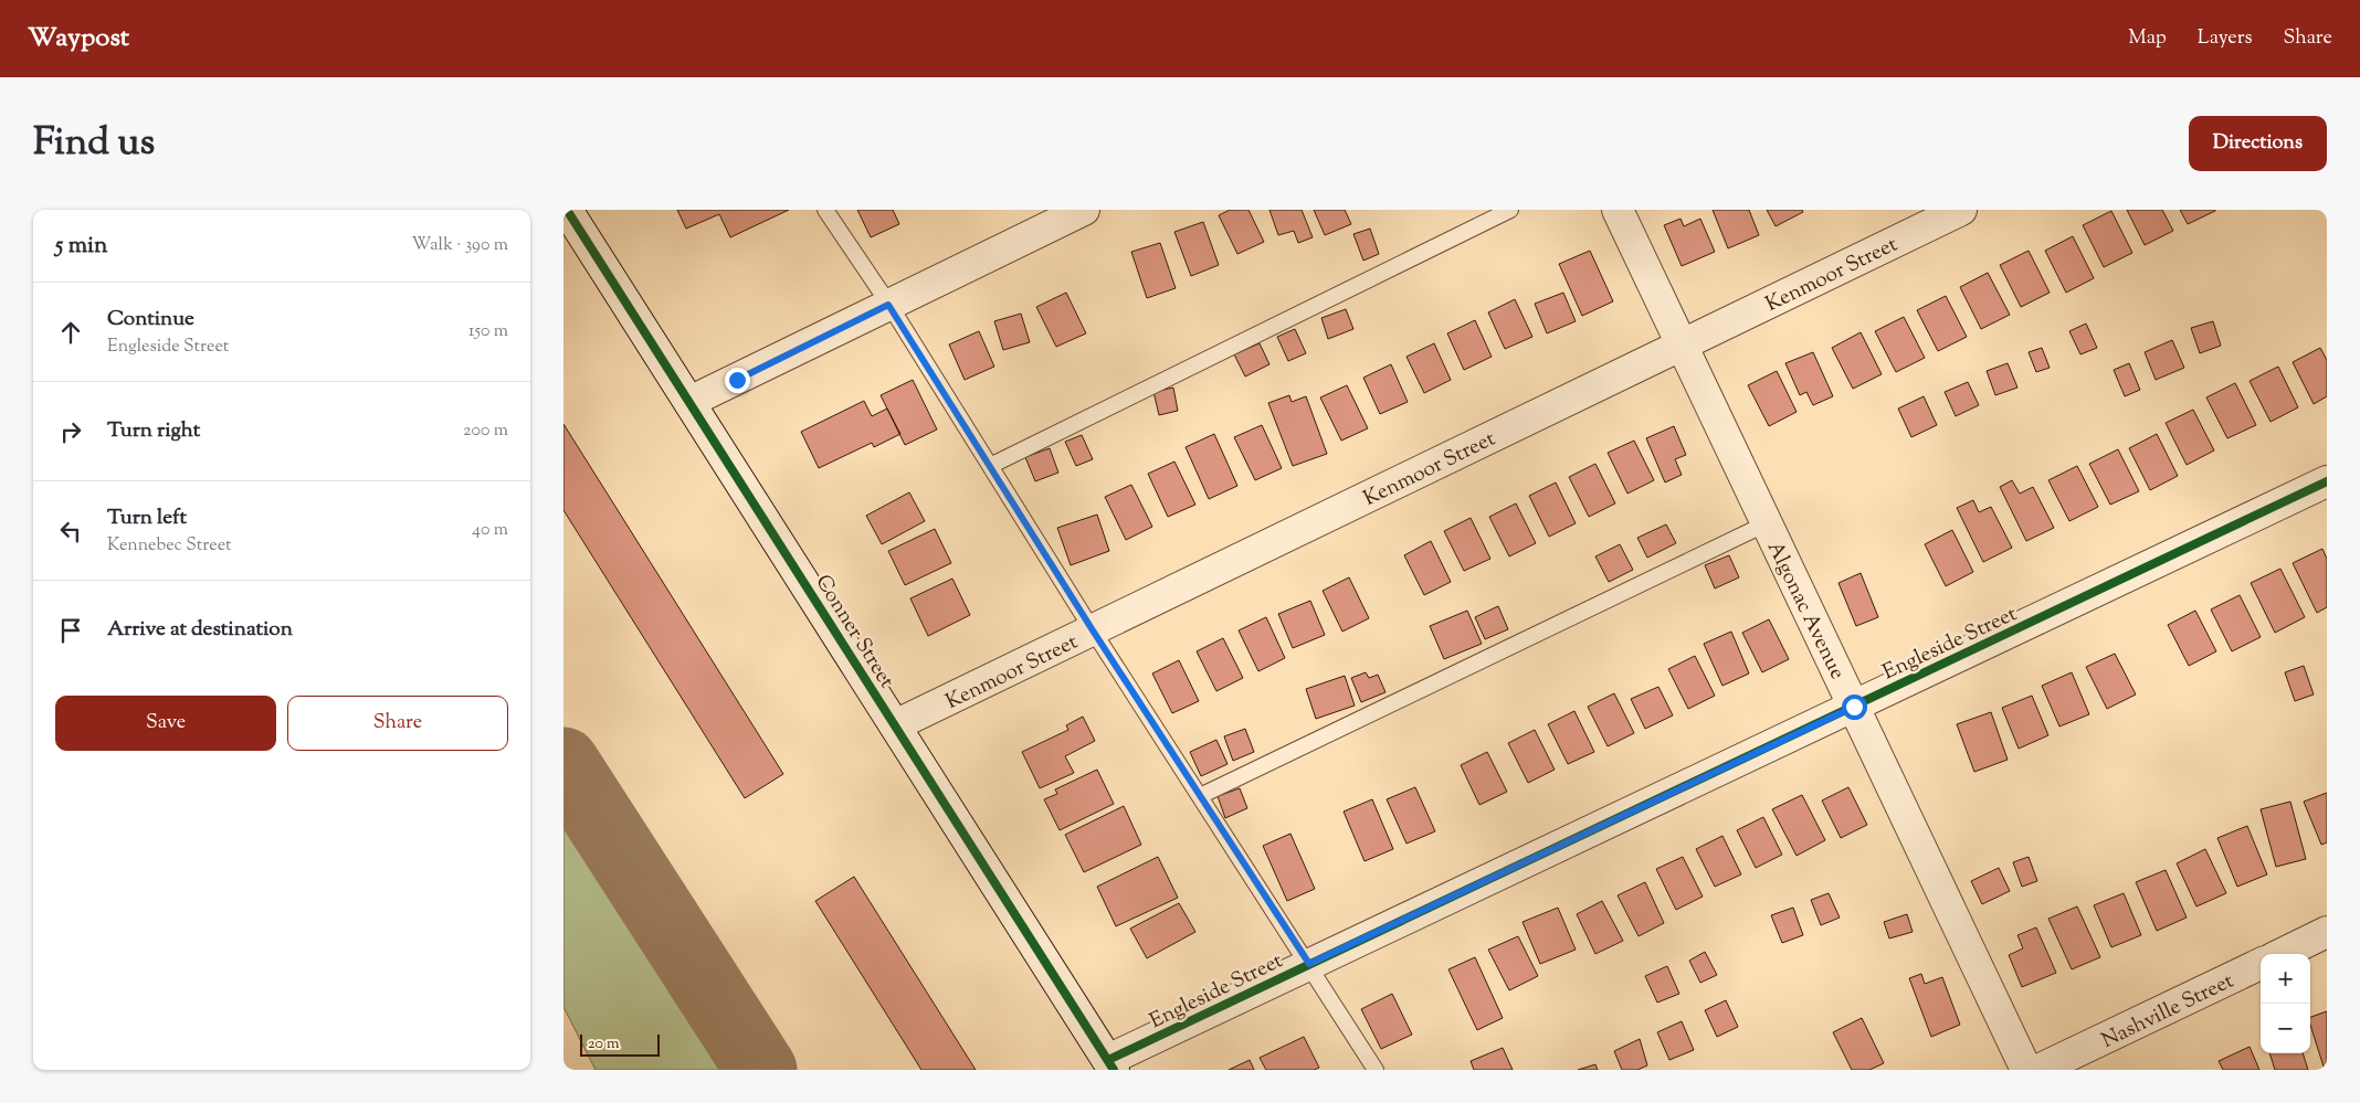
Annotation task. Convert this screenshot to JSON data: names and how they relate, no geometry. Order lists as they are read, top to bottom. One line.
{"streets":{"street":["Kenmoor Street","Algonac Avenue","Conner Street","Engleside Street","Nashville Street"]},"crossings":[["Kenmoor Street","Algonac Avenue"],["Kenmoor Street","Conner Street"],["Algonac Avenue","Engleside Street"],["Conner Street","Engleside Street"]],"scale_bar":"20 m","page":{"header":"Waypost","nav":["Map","Layers","Share"],"title":"Find us","buttons":["Directions",["Save","Share"]],"heading":["5 min","Walk · 390 m"],"list":[["Continue","Engleside Street","150 m"],["Turn right","200 m"],["Turn left","Kennebec Street","40 m"],"Arrive at destination"],"map_buttons":["+","−"],"scale":"20 m"}}
